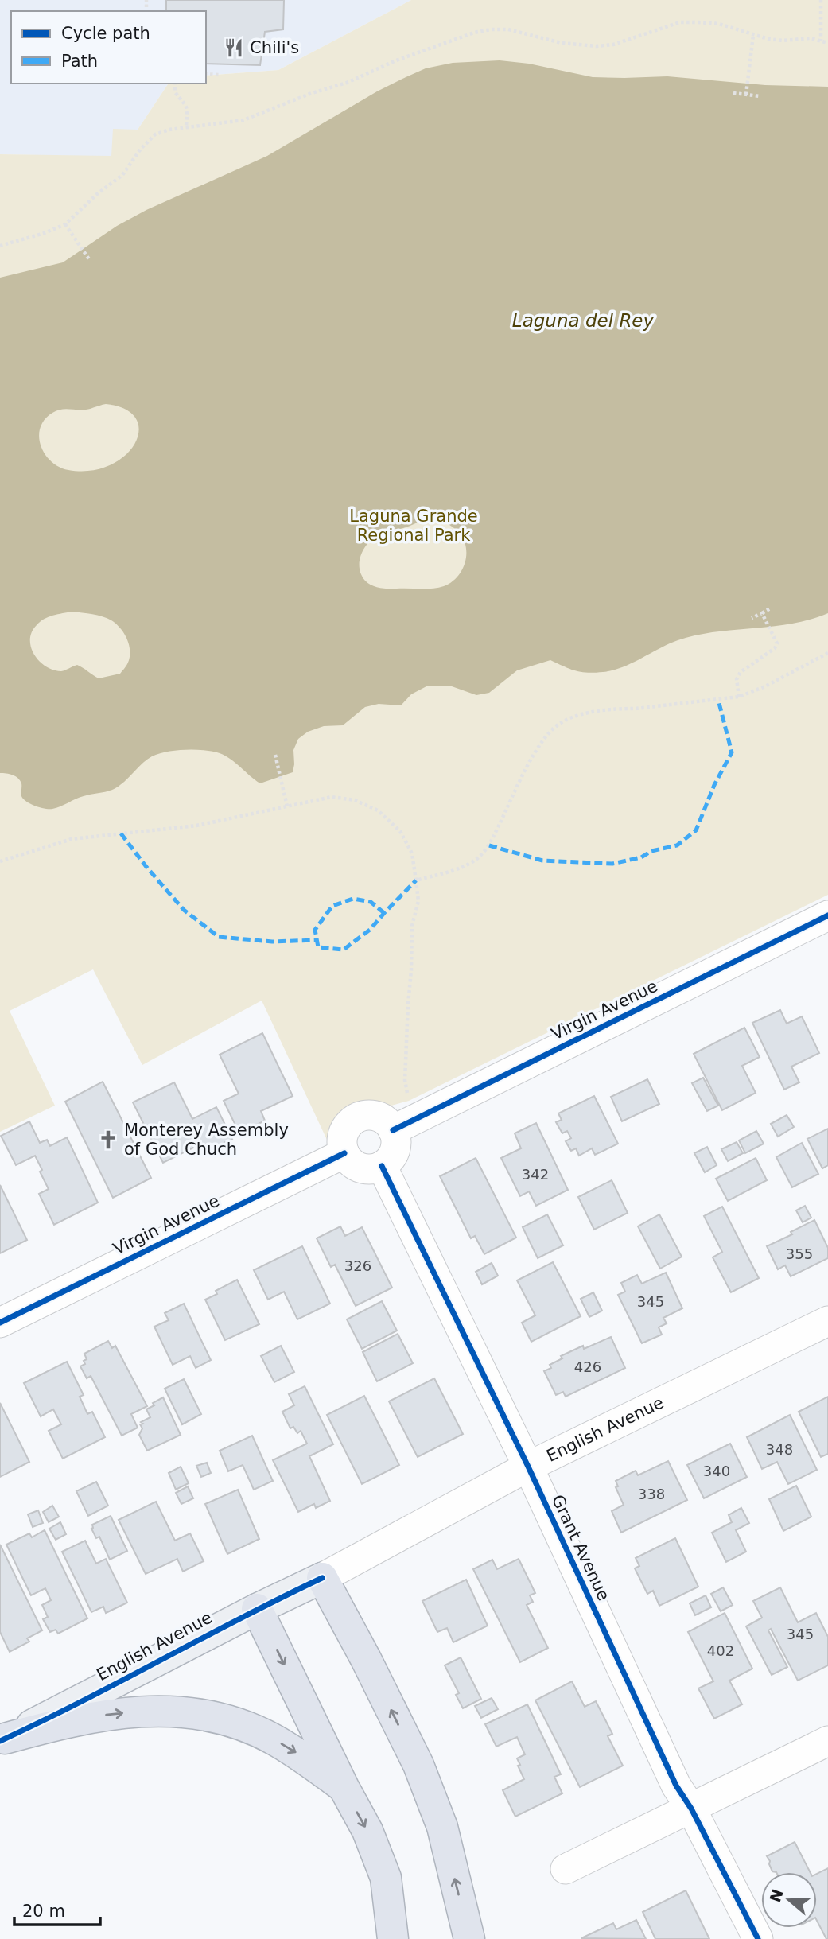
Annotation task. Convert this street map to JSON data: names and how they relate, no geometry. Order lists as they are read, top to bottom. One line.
{"streets":{"main road":["English Avenue"],"street":["Virgin Avenue","Grant Avenue"]},"crossings":[["Virgin Avenue","Grant Avenue"],["English Avenue","Grant Avenue"]],"water":["Laguna del Rey"],"parks":["Laguna Grande Regional Park"],"places":{"restaurant":["Chili's"],"church":["Monterey Assembly of God Chuch"]},"house_numbers":["342","355","326","345","426","348","340","338","345","402"],"legend":["Cycle path","Path"],"scale_bar":"20 m","north":"left"}
